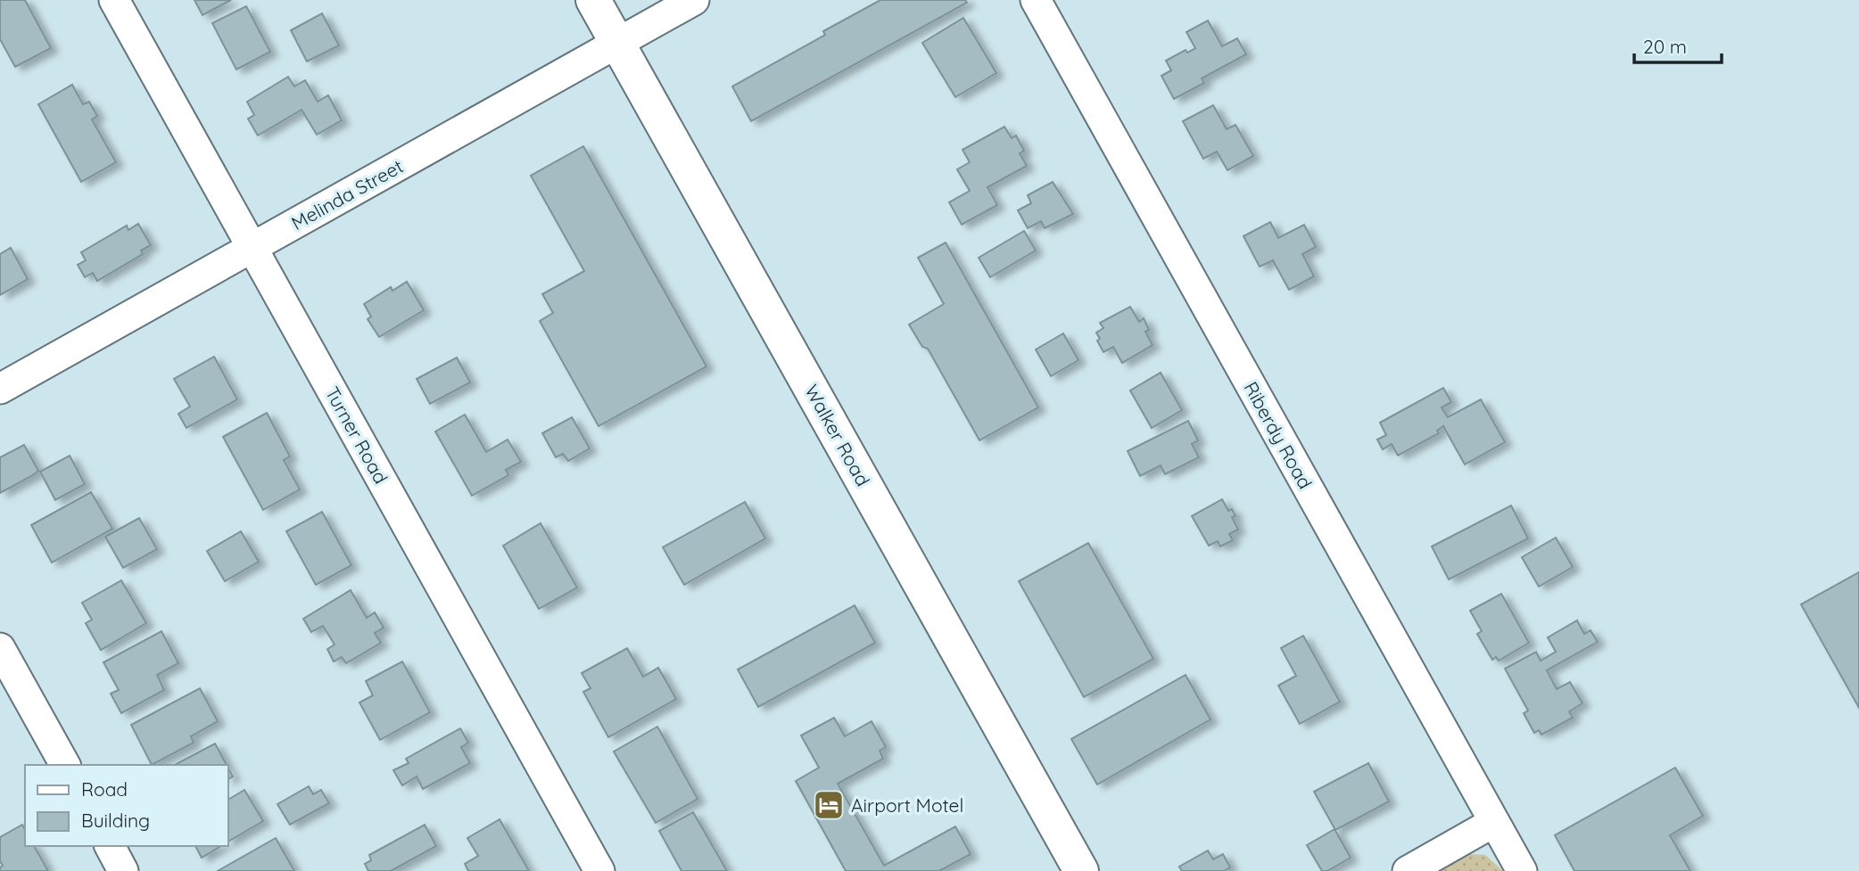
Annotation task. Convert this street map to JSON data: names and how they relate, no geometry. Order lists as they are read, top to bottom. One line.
{"streets":{"main road":["Walker Road"],"street":["Melinda Street","Turner Road","Riberdy Road"]},"crossings":[["Melinda Street","Turner Road"],["Melinda Street","Walker Road"]],"places":{"hotel":["Airport Motel"]},"legend":["Road","Building"],"scale_bar":"20 m"}
